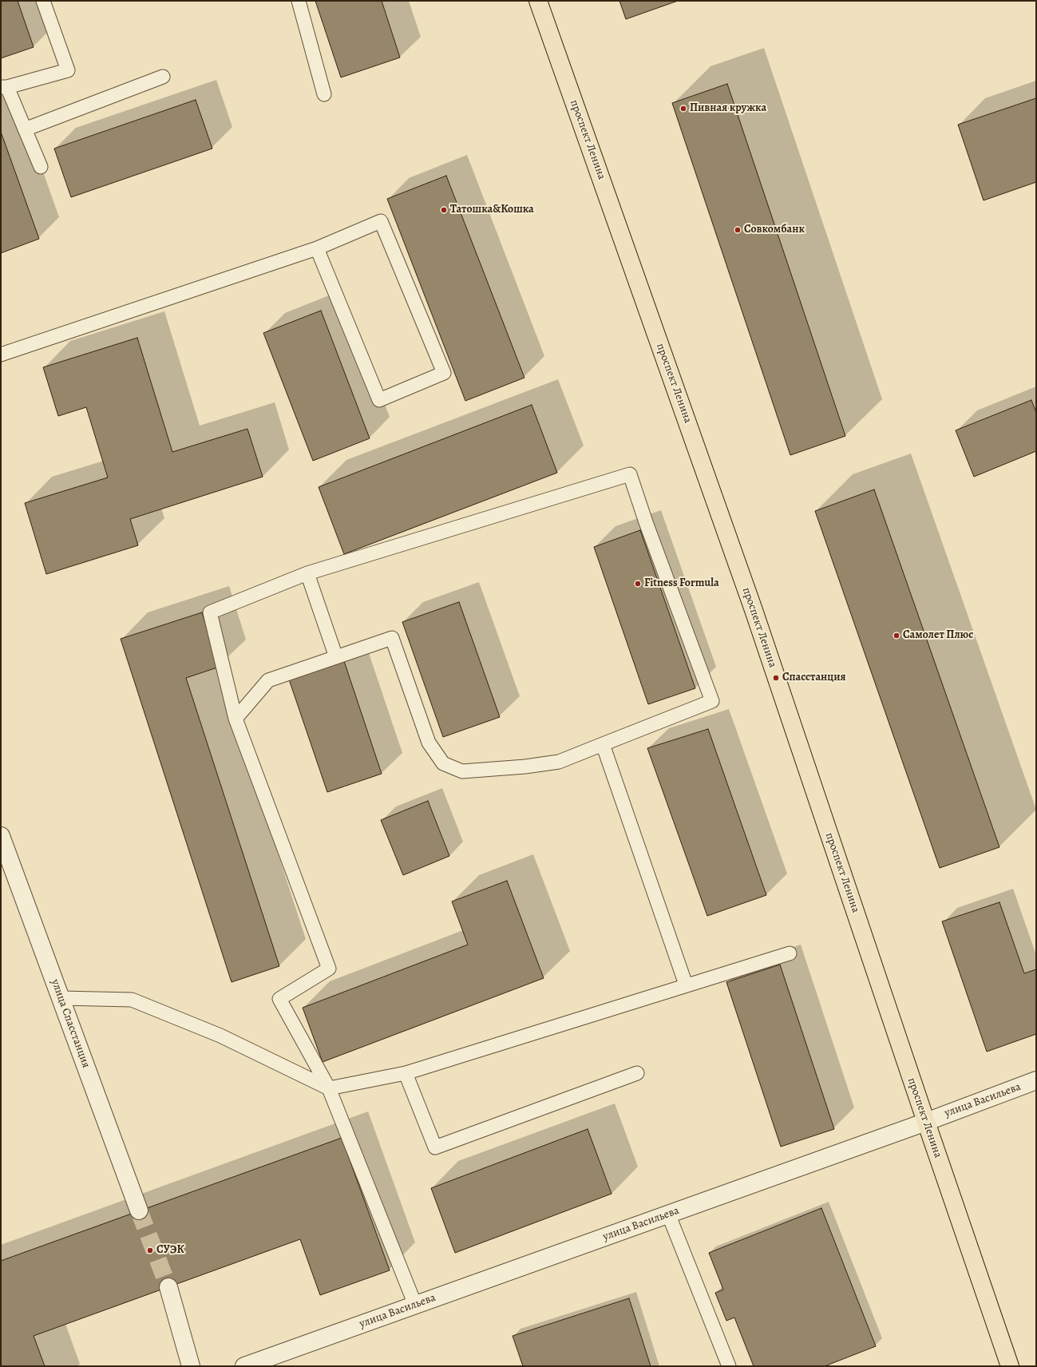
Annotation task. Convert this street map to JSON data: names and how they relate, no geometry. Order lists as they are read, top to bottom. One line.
{"streets":{"main road":["проспект Ленина"],"street":["улица Спасстанция","улица Васильева"]},"crossings":[["проспект Ленина","улица Васильева"]],"places":["Пивная кружка","Татошка&Кошка","Совкомбанк","Fitness Formula","Самолет Плюс","Спасстанция","СУЭК"]}
